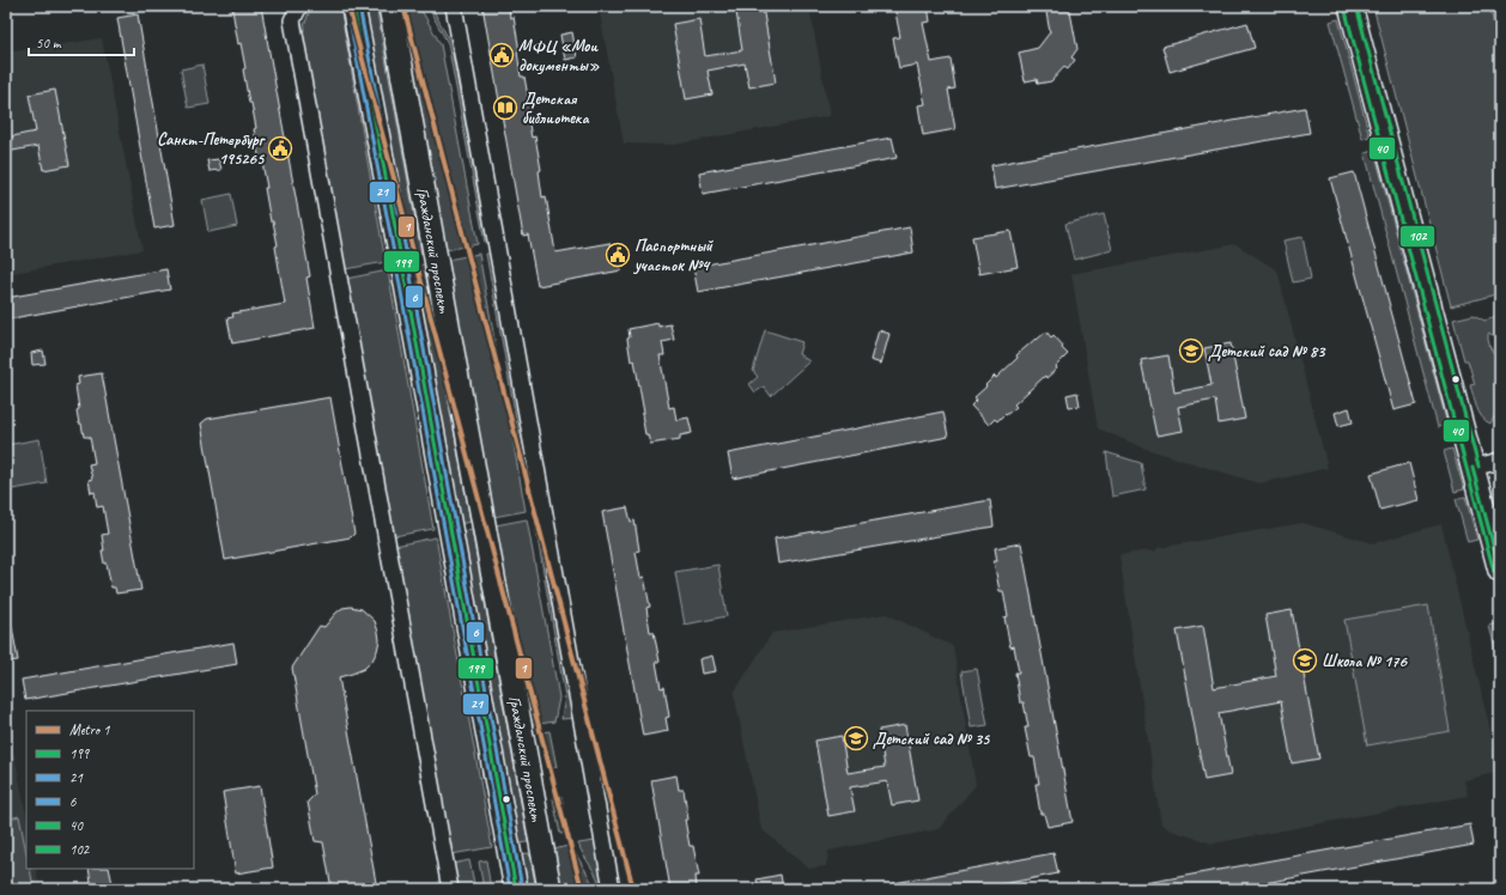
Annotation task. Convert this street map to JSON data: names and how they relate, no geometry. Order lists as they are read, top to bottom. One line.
{"streets":{"main road":["Гражданский проспект"]},"places":{"public building":["МФЦ «Мои документы»","Санкт-Петербург 195265","Паспортный участок №4"],"library":["Детская библиотека"],"school or university":["Детский сад № 83","Школа № 176","Детский сад № 35"]},"lines":["metro line 1","transit line 199","transit line 6","transit line 102","transit line 21","transit line 40"],"legend":["Metro 1","199","21","6","40","102"],"scale_bar":"50 m"}
